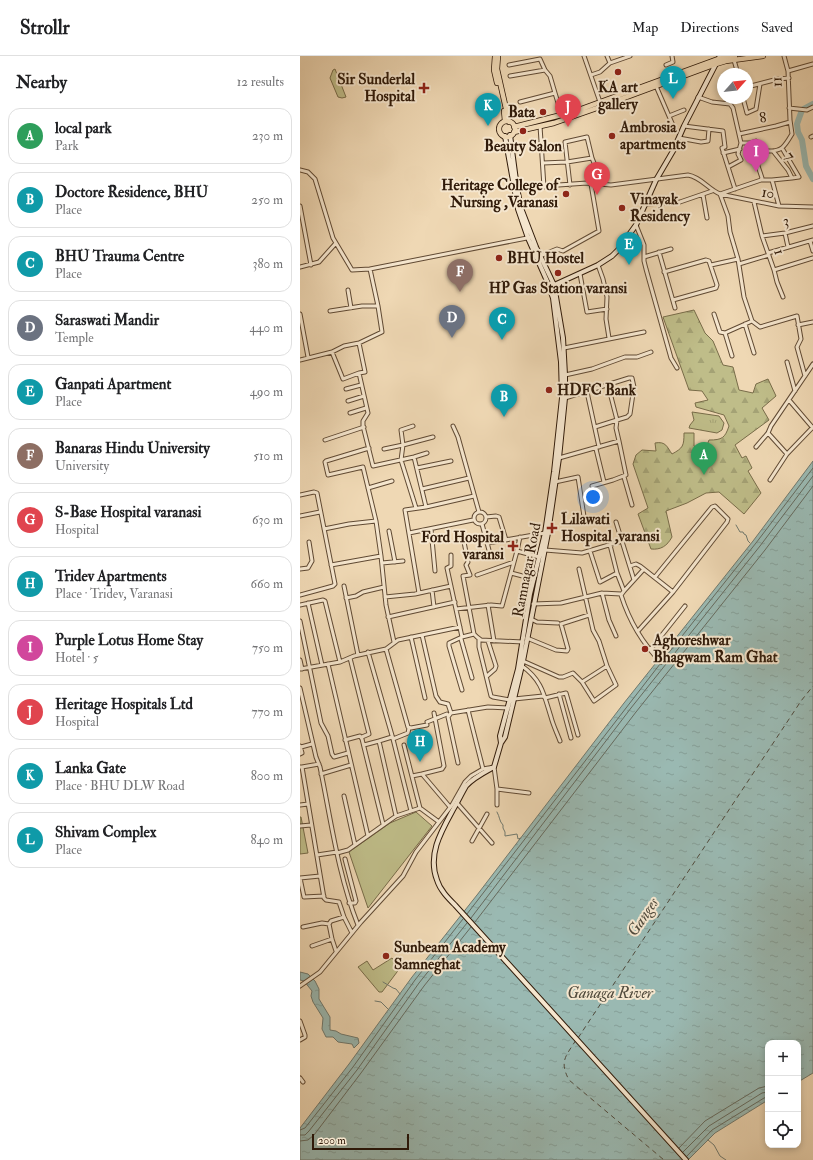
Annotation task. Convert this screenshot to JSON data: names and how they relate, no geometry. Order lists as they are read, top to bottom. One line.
{"streets":{"main road":["Ramnagar Road"],"street":["11","8","7","10","3","1"]},"crossings":[["11","8"],["7","10"],["10","1"],["3","1"]],"water":["Ganges","Ganaga River"],"places":{"other":["KA art gallery","Bata","Beauty Salon","Ambrosia apartments","Heritage College of Nursing ,Varanasi","Vinayak Residency","BHU Hostel","HP Gas Station varansi","HDFC Bank","Aghoreshwar Bhagwam Ram Ghat","Sunbeam Academy Samneghat"],"health":["Sir Sunderlal Hospital","Lilawati Hospital ,varansi","Ford Hospital varansi"]},"scale_bar":"200 m","north":"top right","page":{"header":"Strollr","nav":["Map","Directions","Saved"],"heading":["Nearby","12 results"],"pins":["L","K","J","I","G","E","F","D","C","B","A","H"],"list":[{"mark":"A","name":"local park","note":"Park","value":"230 m"},{"mark":"B","name":"Doctore Residence, BHU","note":"Place","value":"250 m"},{"mark":"C","name":"BHU Trauma Centre","note":"Place","value":"380 m"},{"mark":"D","name":"Saraswati Mandir","note":"Temple","value":"440 m"},{"mark":"E","name":"Ganpati Apartment","note":"Place","value":"490 m"},{"mark":"F","name":"Banaras Hindu University","note":"University","value":"510 m"},{"mark":"G","name":"S-Base Hospital varanasi","note":"Hospital","value":"630 m"},{"mark":"H","name":"Tridev Apartments","note":"Place · Tridev, Varanasi","value":"660 m"},{"mark":"I","name":"Purple Lotus Home Stay","note":"Hotel · 5","value":"750 m"},{"mark":"J","name":"Heritage Hospitals Ltd","note":"Hospital","value":"770 m"},{"mark":"K","name":"Lanka Gate","note":"Place · BHU DLW Road","value":"800 m"},{"mark":"L","name":"Shivam Complex","note":"Place","value":"840 m"}],"map_buttons":["+","−"],"scale":"200 m"}}
